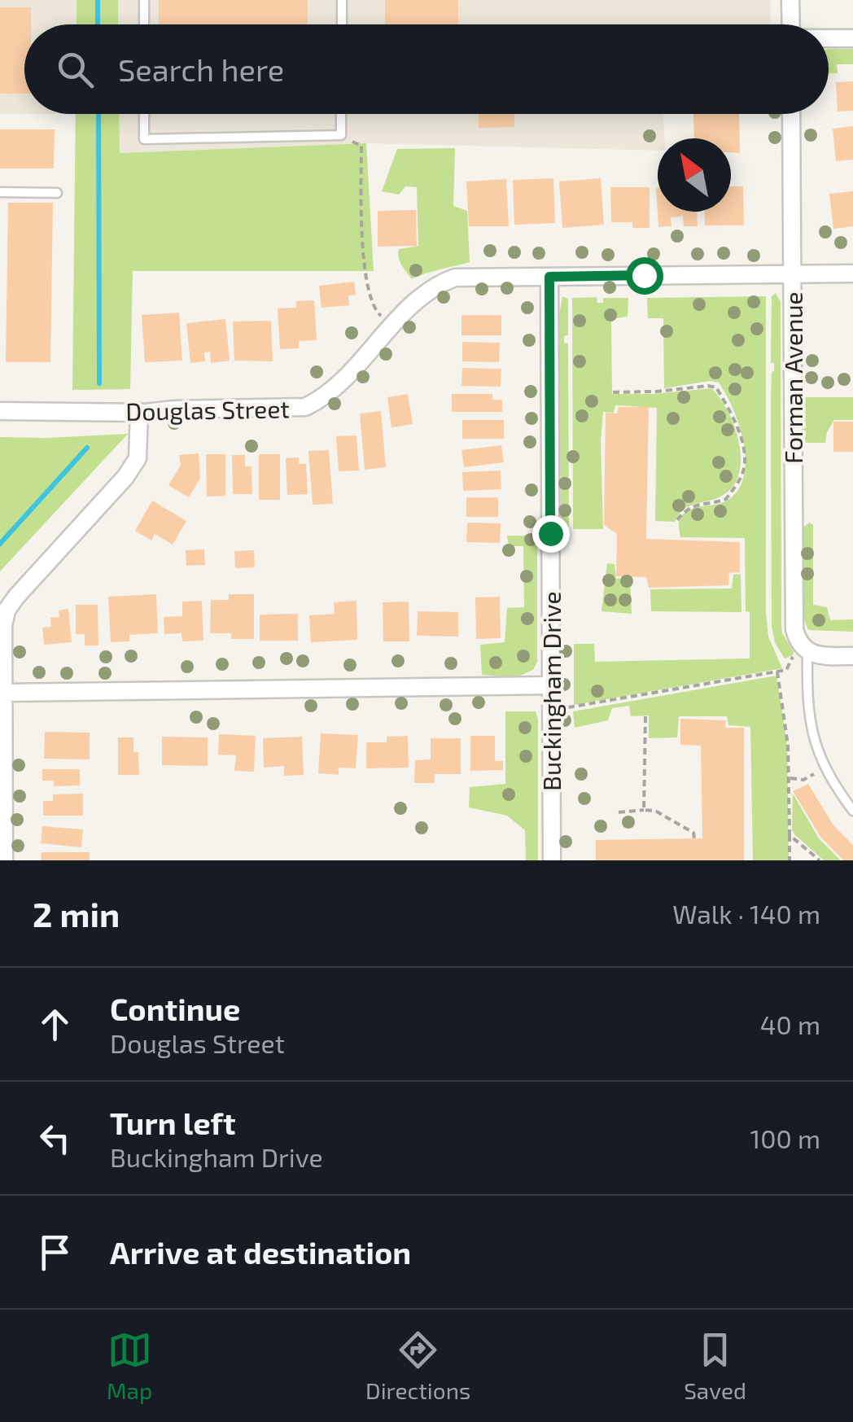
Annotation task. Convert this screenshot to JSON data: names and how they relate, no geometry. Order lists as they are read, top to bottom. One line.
{"streets":{"street":["Forman Avenue","Douglas Street","Buckingham Drive"]},"crossings":[["Forman Avenue","Douglas Street"],["Douglas Street","Buckingham Drive"]],"north":"top left","page":{"search":"Search here","heading":["2 min","Walk · 140 m"],"list":[["Continue","Douglas Street","40 m"],["Turn left","Buckingham Drive","100 m"],"Arrive at destination"],"nav":["Map","Directions","Saved"]}}
